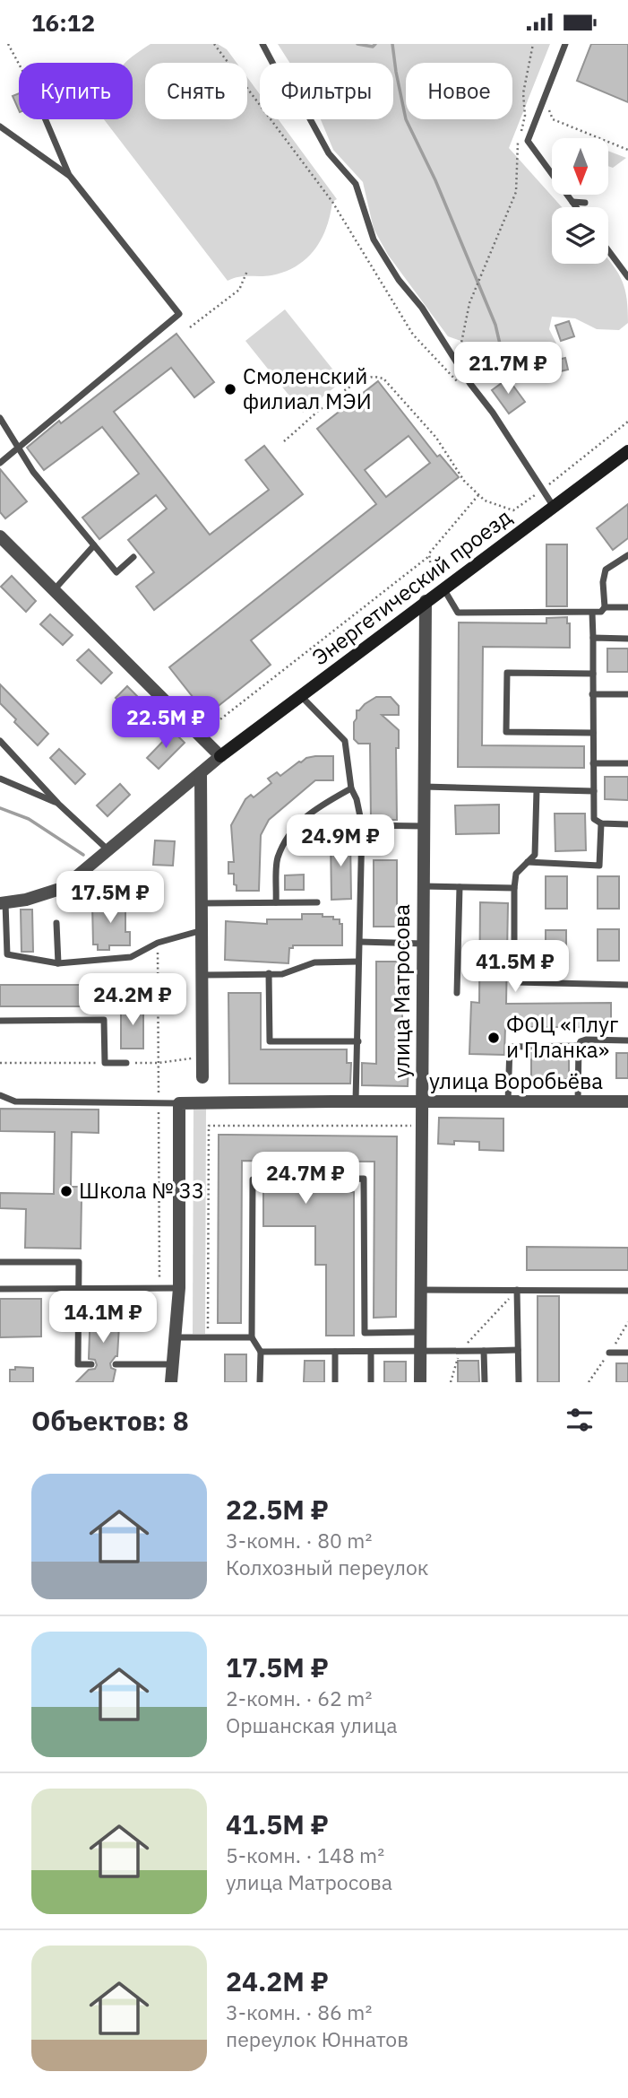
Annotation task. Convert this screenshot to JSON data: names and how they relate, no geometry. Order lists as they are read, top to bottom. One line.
{"streets":{"street":["Энергетический проезд","улица Матросова","улица Воробьёва"]},"crossings":[["Энергетический проезд","улица Матросова"],["улица Матросова","улица Воробьёва"]],"places":["Смоленский филиал МЭИ","ФОЦ «Плуг и Планка»","Школа № 33"],"north":"bottom","page":{"status":"16:12","chip":["Купить","Снять","Фильтры","Новое"],"price":["21.7M ₽","22.5M ₽","24.9M ₽","17.5M ₽","41.5M ₽","24.2M ₽","24.7M ₽","14.1M ₽"],"heading":"Объектов: 8","list":[{"name":"22.5M ₽","note":"3-комн. · 80 m² · Колхозный переулок"},{"name":"17.5M ₽","note":"2-комн. · 62 m² · Оршанская улица"},{"name":"41.5M ₽","note":"5-комн. · 148 m² · улица Матросова"},{"name":"24.2M ₽","note":"3-комн. · 86 m² · переулок Юннатов"}]}}
